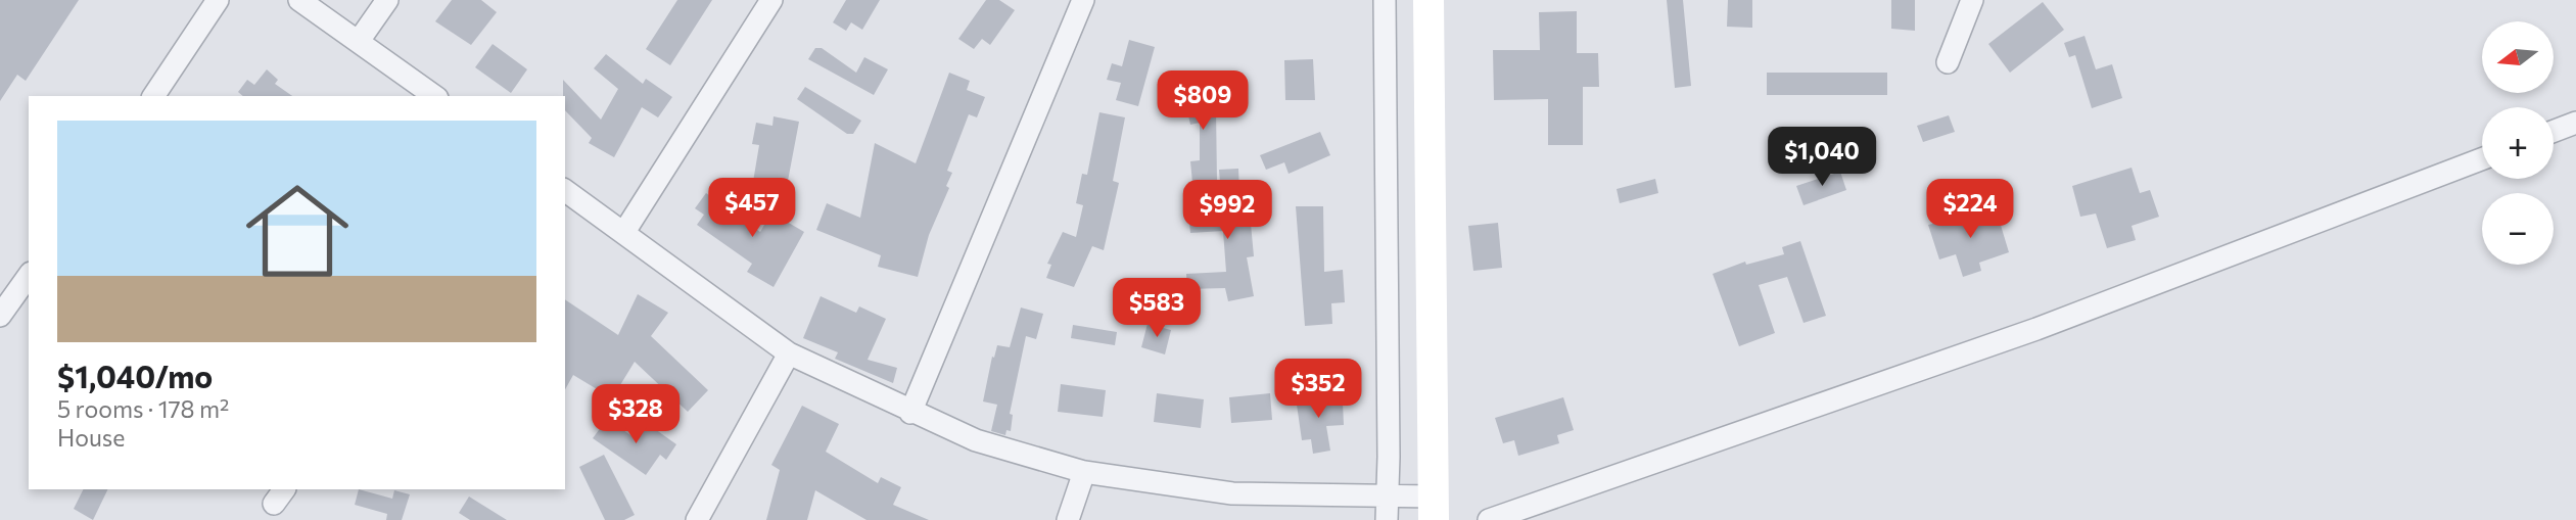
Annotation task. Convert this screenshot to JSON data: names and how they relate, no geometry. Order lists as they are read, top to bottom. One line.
{"north":"left","page":{"map_buttons":["+","−"],"price":["$809","$1,040","$457","$224","$992","$583","$352","$328"],"list":[{"name":"$1,040/mo","note":"5 rooms · 178 m² · House"}]}}
